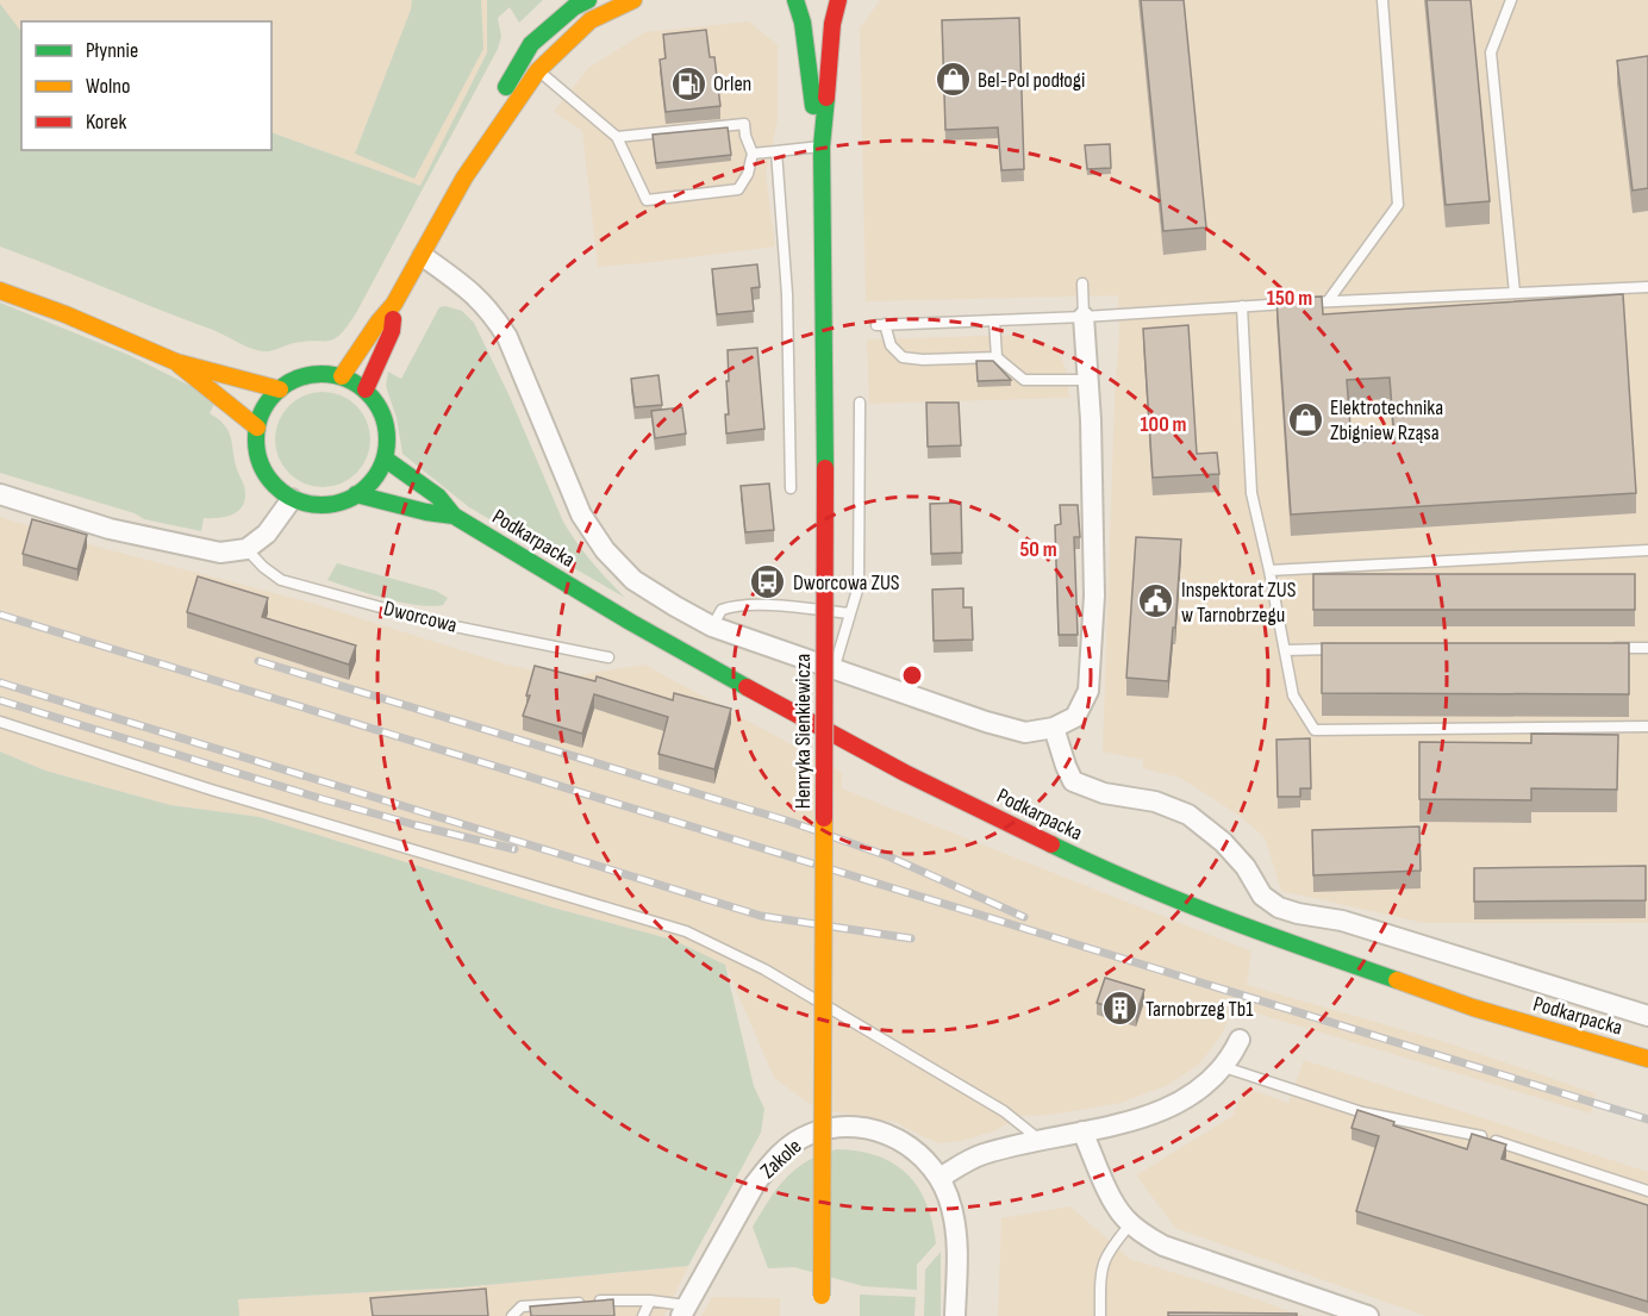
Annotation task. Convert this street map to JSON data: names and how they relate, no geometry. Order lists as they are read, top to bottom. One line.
{"streets":{"main road":["Podkarpacka","Henryka Sienkiewicza"],"street":["Zakole"],"lane":["Dworcowa"]},"places":{"shop":["Bel-Pol podłogi","Elektrotechnika Zbigniew Rząsa"],"fuel station":["Orlen"],"bus stop":["Dworcowa ZUS"],"public building":["Inspektorat ZUS w Tarnobrzegu"],"building":["Tarnobrzeg Tb1"]},"legend":["Płynnie","Wolno","Korek"],"rings":["150 m","100 m","50 m"]}
